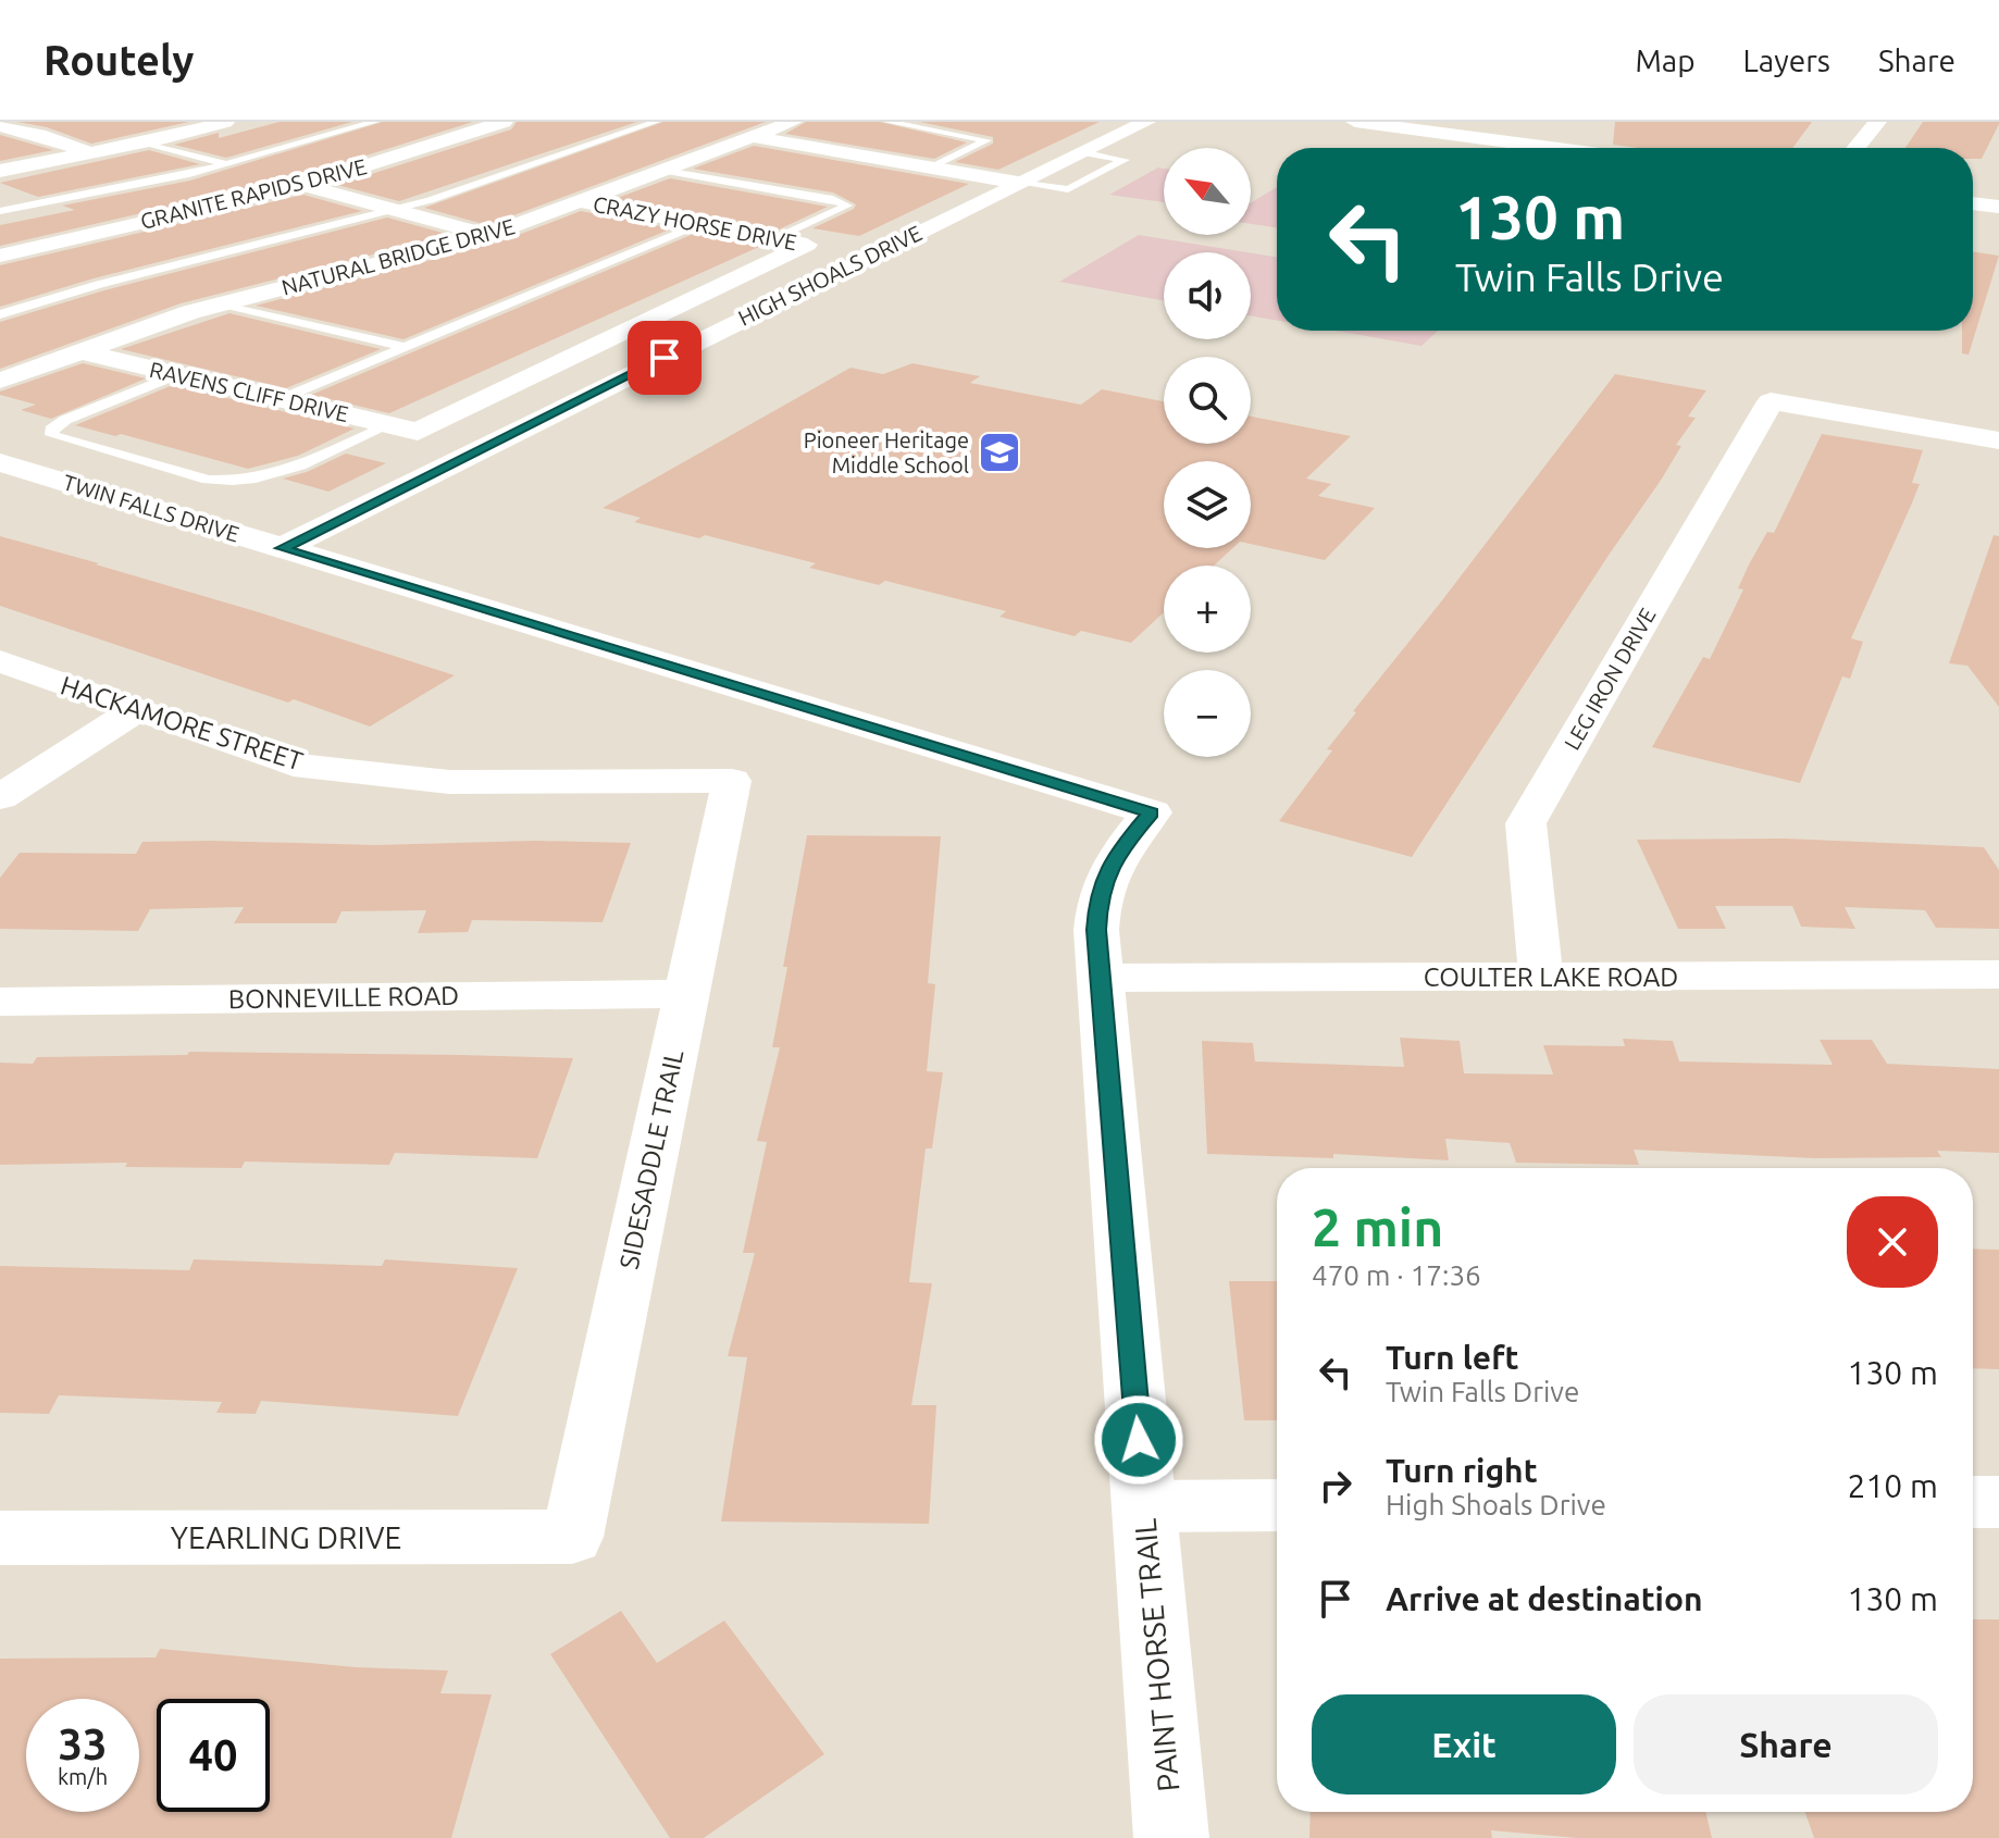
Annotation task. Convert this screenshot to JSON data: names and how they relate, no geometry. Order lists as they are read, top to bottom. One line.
{"streets":{"street":["GRANITE RAPIDS DRIVE","CRAZY HORSE DRIVE","NATURAL BRIDGE DRIVE","HIGH SHOALS DRIVE","RAVENS CLIFF DRIVE","TWIN FALLS DRIVE","LEG IRON DRIVE","HACKAMORE STREET","COULTER LAKE ROAD","BONNEVILLE ROAD","SIDESADDLE TRAIL","YEARLING DRIVE","PAINT HORSE TRAIL"]},"crossings":[["CRAZY HORSE DRIVE","NATURAL BRIDGE DRIVE"],["CRAZY HORSE DRIVE","RAVENS CLIFF DRIVE"],["NATURAL BRIDGE DRIVE","RAVENS CLIFF DRIVE"],["HIGH SHOALS DRIVE","TWIN FALLS DRIVE"],["TWIN FALLS DRIVE","PAINT HORSE TRAIL"],["LEG IRON DRIVE","COULTER LAKE ROAD"],["HACKAMORE STREET","SIDESADDLE TRAIL"],["COULTER LAKE ROAD","PAINT HORSE TRAIL"],["BONNEVILLE ROAD","SIDESADDLE TRAIL"],["SIDESADDLE TRAIL","YEARLING DRIVE"]],"places":{"school or university":["Pioneer Heritage Middle School"]},"north":"top left","page":{"header":"Routely","nav":["Map","Layers","Share"],"map_buttons":["+","−"],"turn":["130 m","Twin Falls Drive"],"heading":["2 min","470 m · 17:36"],"list":[{"name":"Turn left","note":"Twin Falls Drive","value":"130 m"},{"name":"Turn right","note":"High Shoals Drive","value":"210 m"},{"name":"Arrive at destination","value":"130 m"}],"buttons":["Exit","Share"],"speed":"33 km/h","limit":"40"}}
